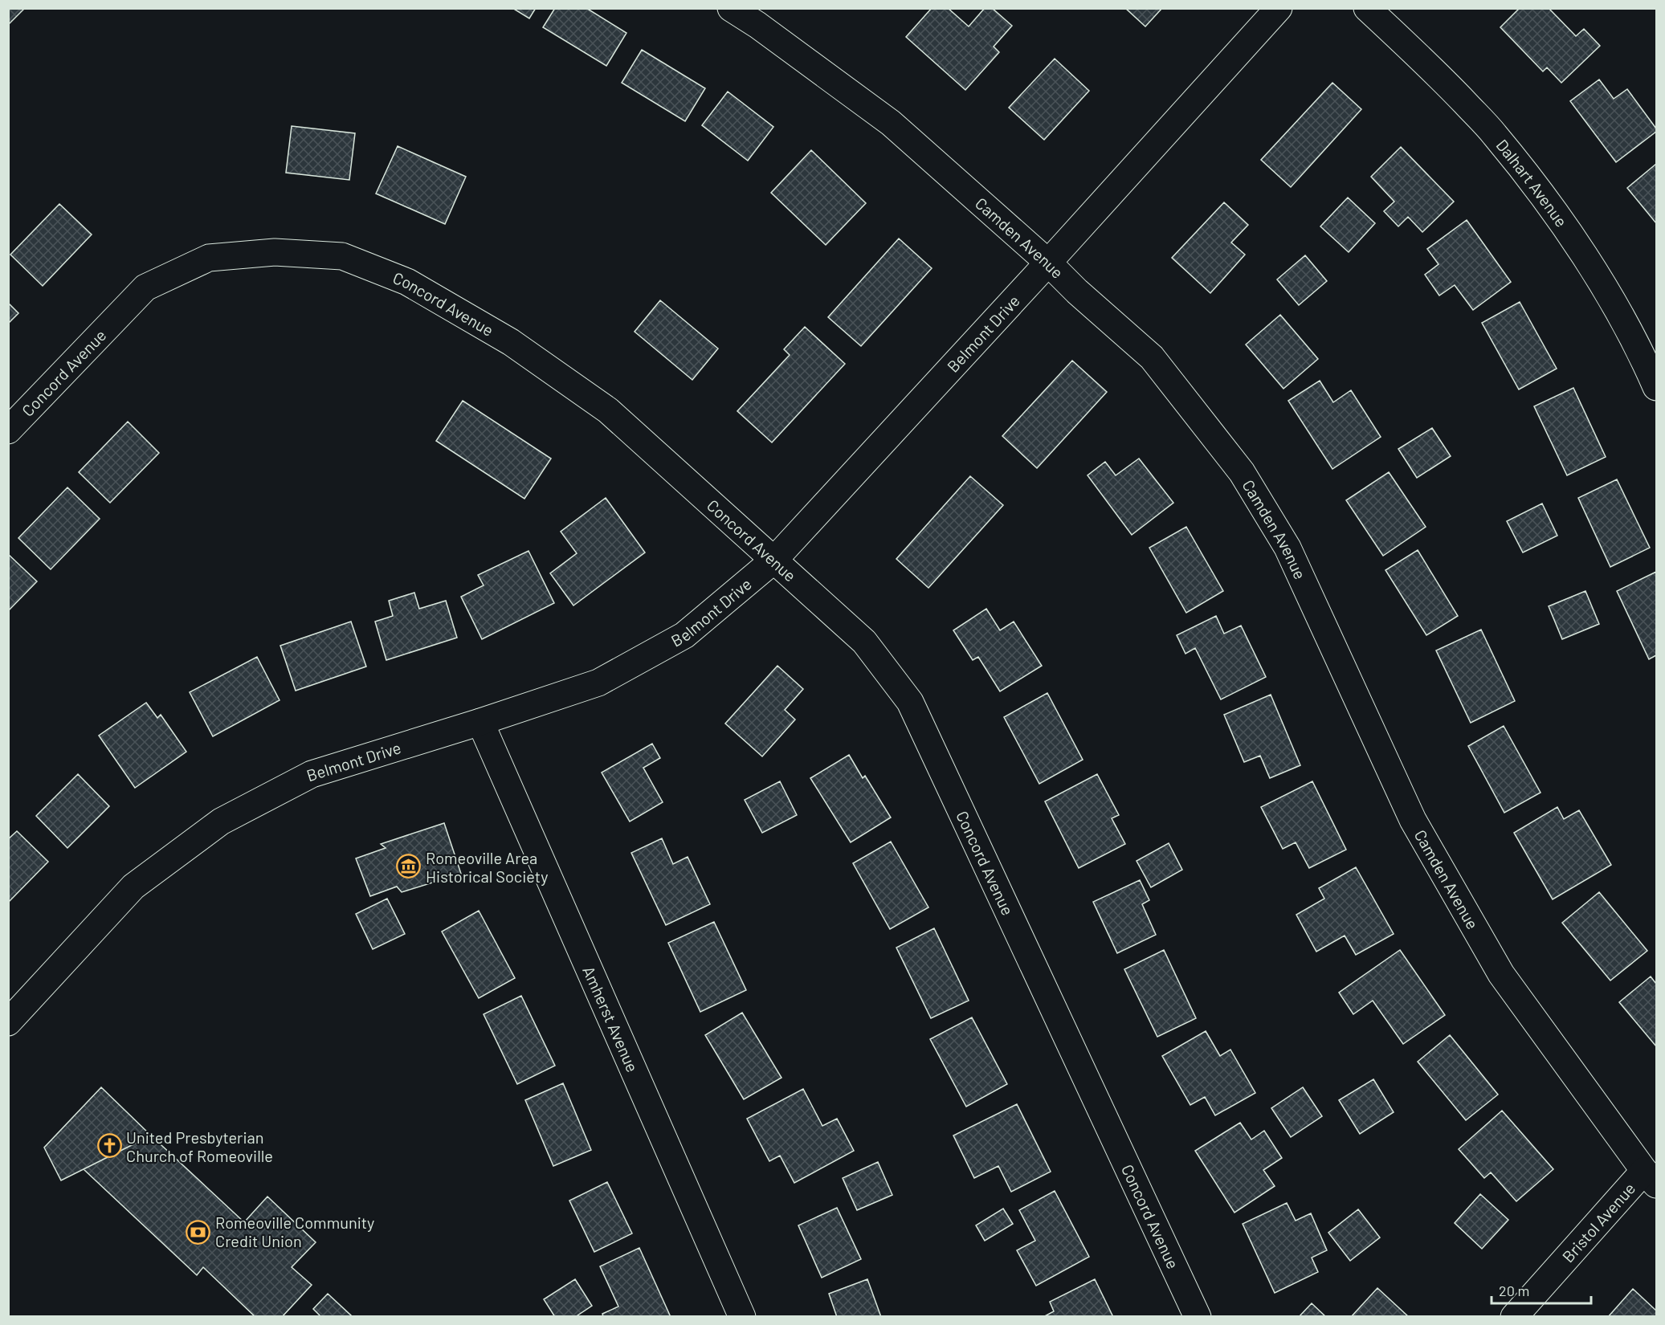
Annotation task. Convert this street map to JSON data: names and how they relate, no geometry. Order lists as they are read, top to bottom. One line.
{"streets":{"street":["Dalhart Avenue","Camden Avenue","Concord Avenue","Belmont Drive","Amherst Avenue","Bristol Avenue"]},"crossings":[["Camden Avenue","Belmont Drive"],["Camden Avenue","Bristol Avenue"],["Concord Avenue","Belmont Drive"],["Belmont Drive","Amherst Avenue"]],"places":{"museum":["Romeoville Area Historical Society"],"church":["United Presbyterian Church of Romeoville"],"bank":["Romeoville Community Credit Union"]},"scale_bar":"20 m"}
